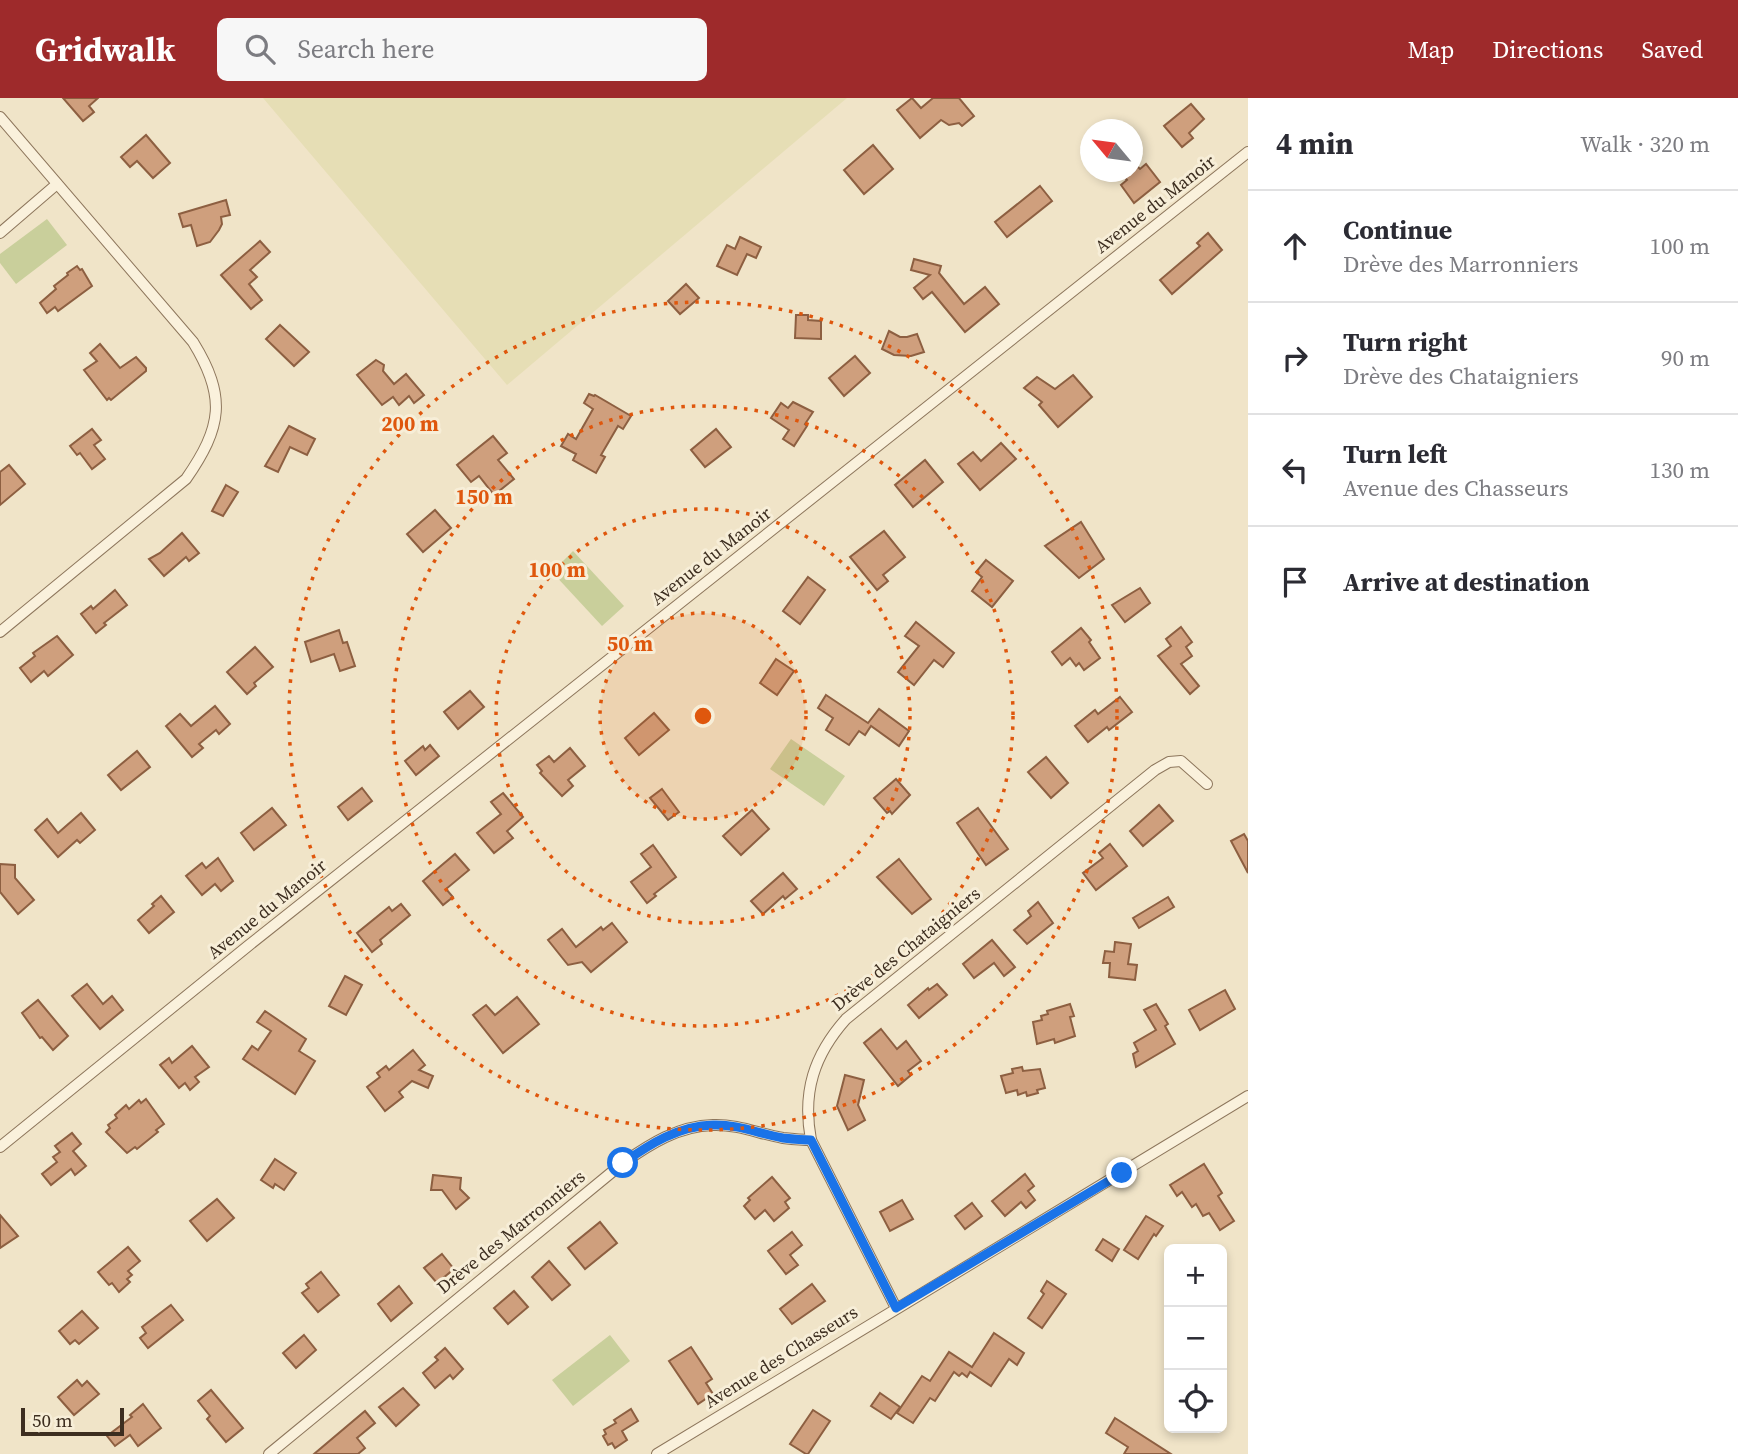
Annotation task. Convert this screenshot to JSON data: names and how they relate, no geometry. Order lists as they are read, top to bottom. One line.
{"streets":{"street":["Avenue du Manoir","Drève des Chataigniers","Drève des Marronniers","Avenue des Chasseurs"]},"crossings":[["Drève des Chataigniers","Drève des Marronniers"],["Drève des Chataigniers","Avenue des Chasseurs"]],"scale_bar":"50 m","north":"top left","page":{"header":"Gridwalk","search":"Search here","nav":["Map","Directions","Saved"],"heading":["4 min","Walk · 320 m"],"list":[["Continue","Drève des Marronniers","100 m"],["Turn right","Drève des Chataigniers","90 m"],["Turn left","Avenue des Chasseurs","130 m"],"Arrive at destination"],"map_buttons":["+","−"],"scale":"50 m"},"rings":["200 m","150 m","100 m","50 m"]}
